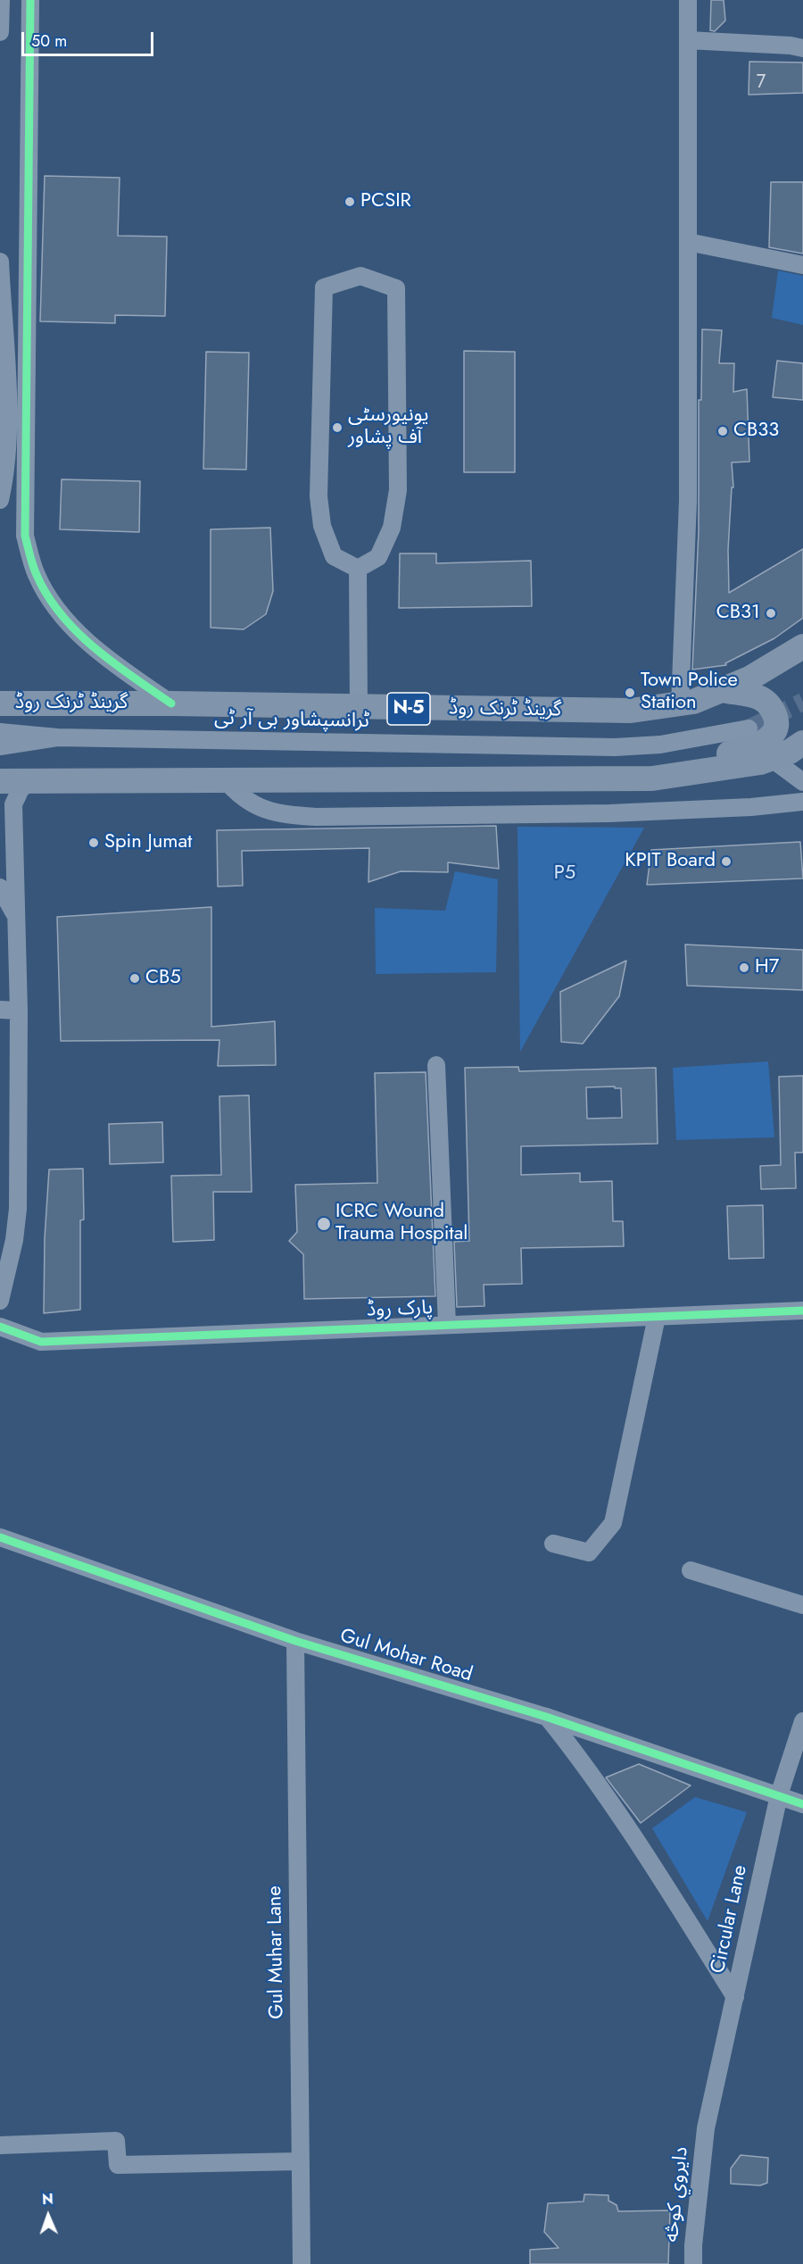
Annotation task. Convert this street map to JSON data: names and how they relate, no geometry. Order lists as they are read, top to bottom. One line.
{"streets":{"highway":["گرینڈ ٹرنک روڈ","N-5"],"street":["ٹرانسپشاور بی آر ٹی","پارک روڈ","Gul Mohar Road","Circular Lane","Gul Muhar Lane","دایروي کوڅه"]},"crossings":[["Gul Mohar Road","Circular Lane"],["Gul Mohar Road","Gul Muhar Lane"],["Circular Lane","دایروي کوڅه"]],"parks":["P5"],"places":["PCSIR","یونیورسٹی آف پشاور","CB33","CB31","Town Police Station","Spin Jumat","KPIT Board","H7","CB5","ICRC Wound Trauma Hospital"],"house_numbers":["7"],"scale_bar":"50 m","north":"top"}
